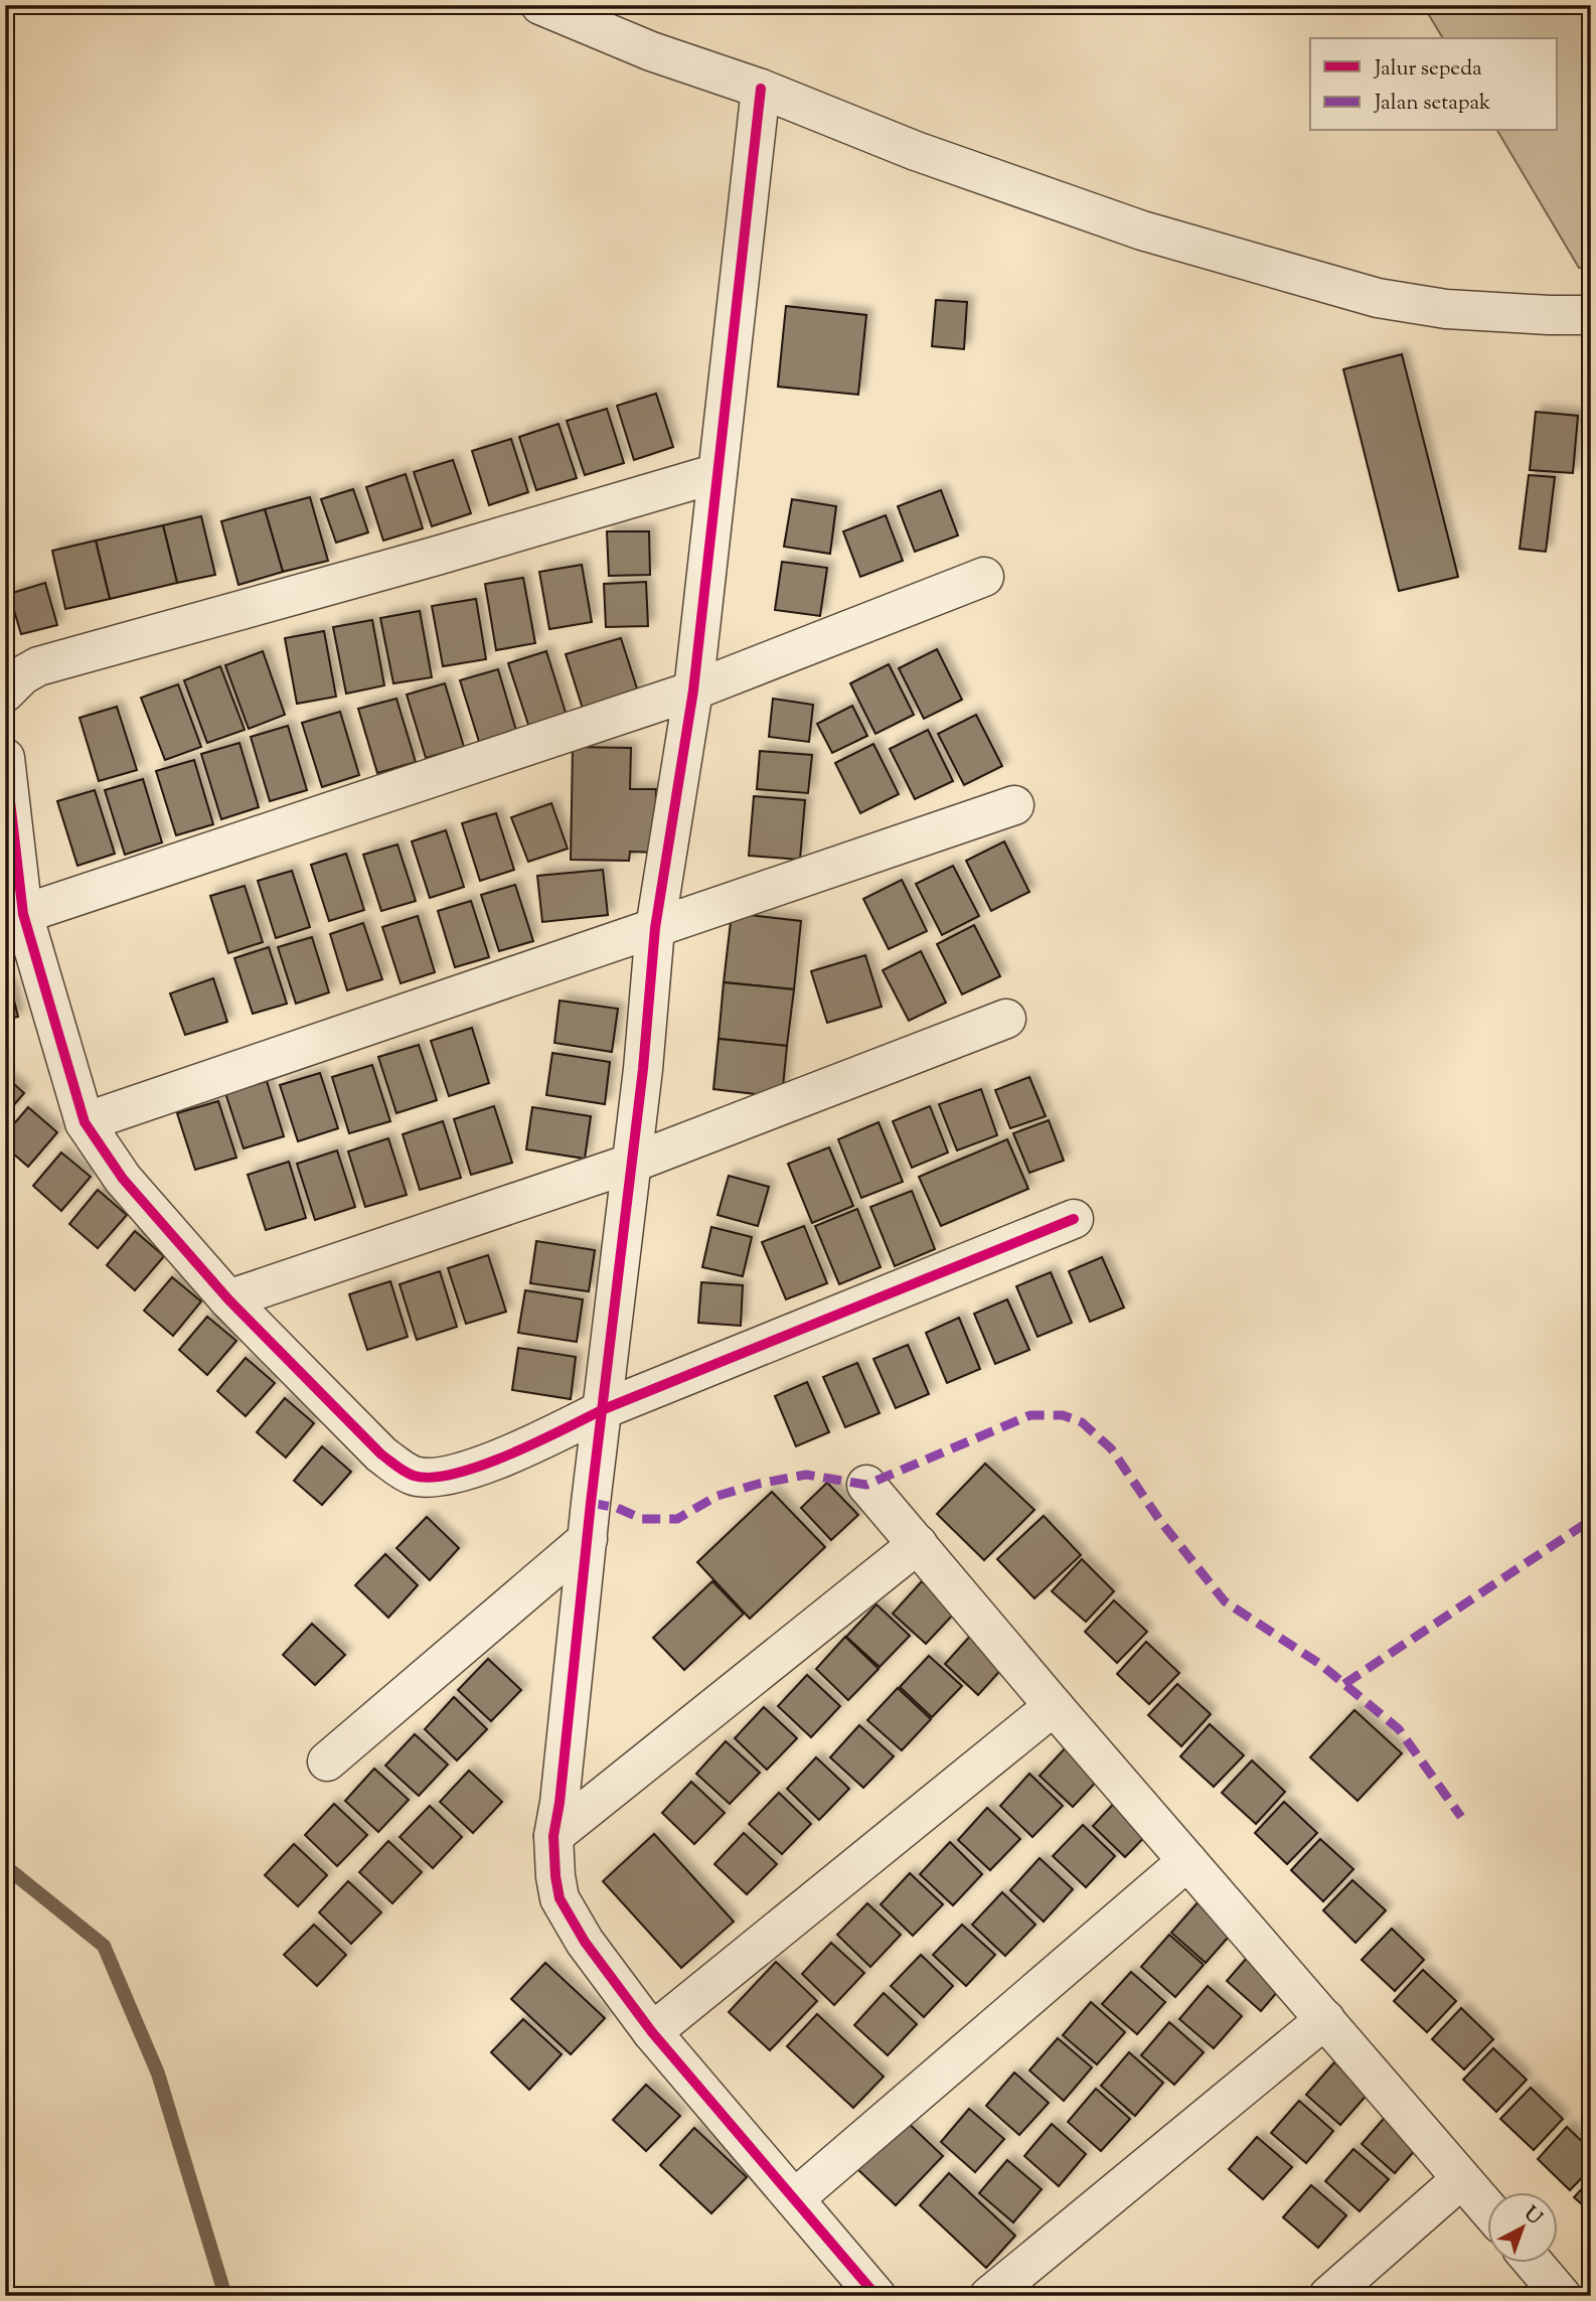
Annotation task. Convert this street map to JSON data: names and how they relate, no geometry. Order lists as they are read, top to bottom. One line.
{"legend":["Jalur sepeda","Jalan setapak"],"north":"top right"}
